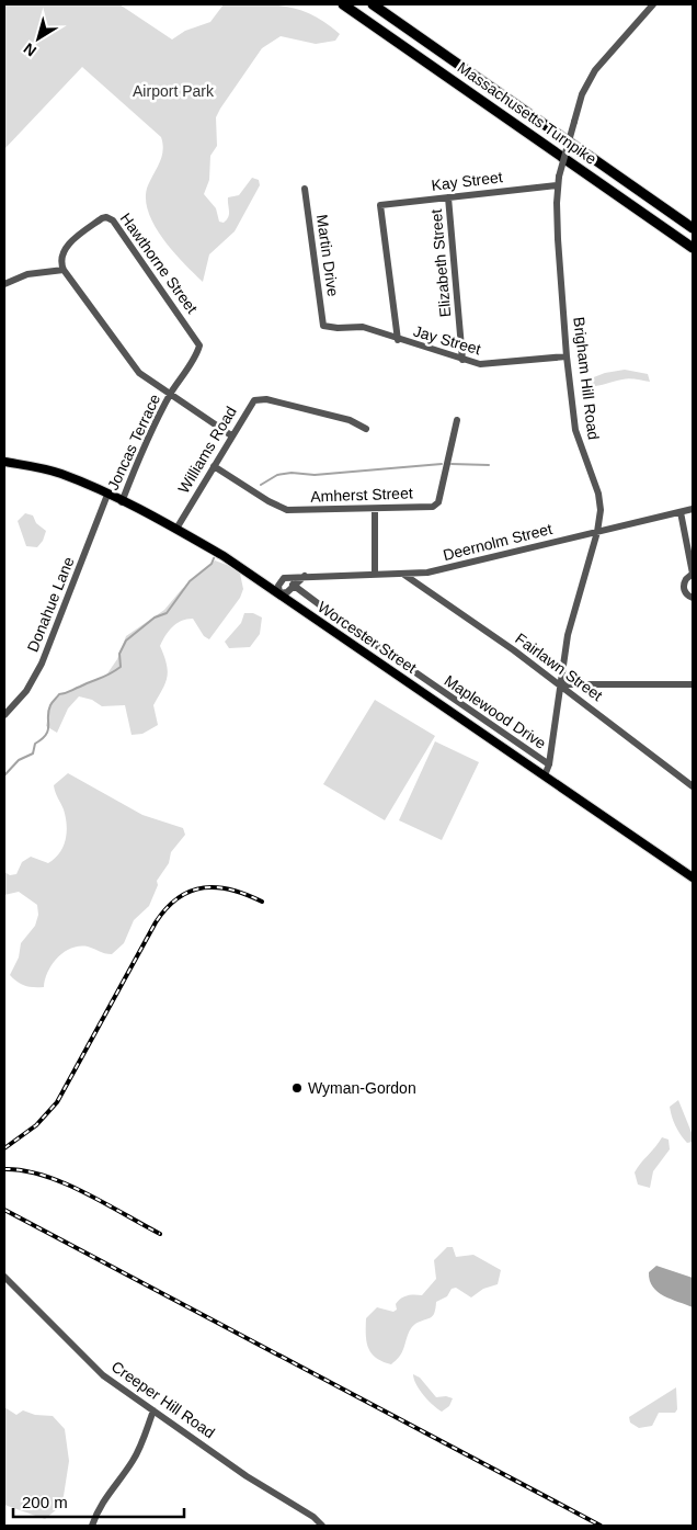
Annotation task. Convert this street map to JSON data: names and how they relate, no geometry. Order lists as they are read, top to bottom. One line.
{"streets":{"highway":["Massachusetts Turnpike"],"main road":["Worcester Street"],"street":["Kay Street","Martin Drive","Hawthorne Street","Elizabeth Street","Jay Street","Brigham Hill Road","Joncas Terrace","Williams Road","Amherst Street","Deernolm Street","Donahue Lane","Fairlawn Street","Maplewood Drive","Creeper Hill Road"]},"crossings":[["Kay Street","Elizabeth Street"],["Kay Street","Jay Street"],["Kay Street","Brigham Hill Road"],["Martin Drive","Jay Street"],["Hawthorne Street","Joncas Terrace"],["Elizabeth Street","Jay Street"],["Jay Street","Brigham Hill Road"],["Brigham Hill Road","Deernolm Street"],["Brigham Hill Road","Worcester Street"],["Brigham Hill Road","Fairlawn Street"],["Brigham Hill Road","Maplewood Drive"],["Joncas Terrace","Worcester Street"],["Williams Road","Amherst Street"],["Williams Road","Worcester Street"],["Deernolm Street","Worcester Street"],["Deernolm Street","Fairlawn Street"],["Donahue Lane","Worcester Street"]],"parks":["Airport Park"],"places":["Wyman-Gordon"],"scale_bar":"200 m","north":"bottom left"}
